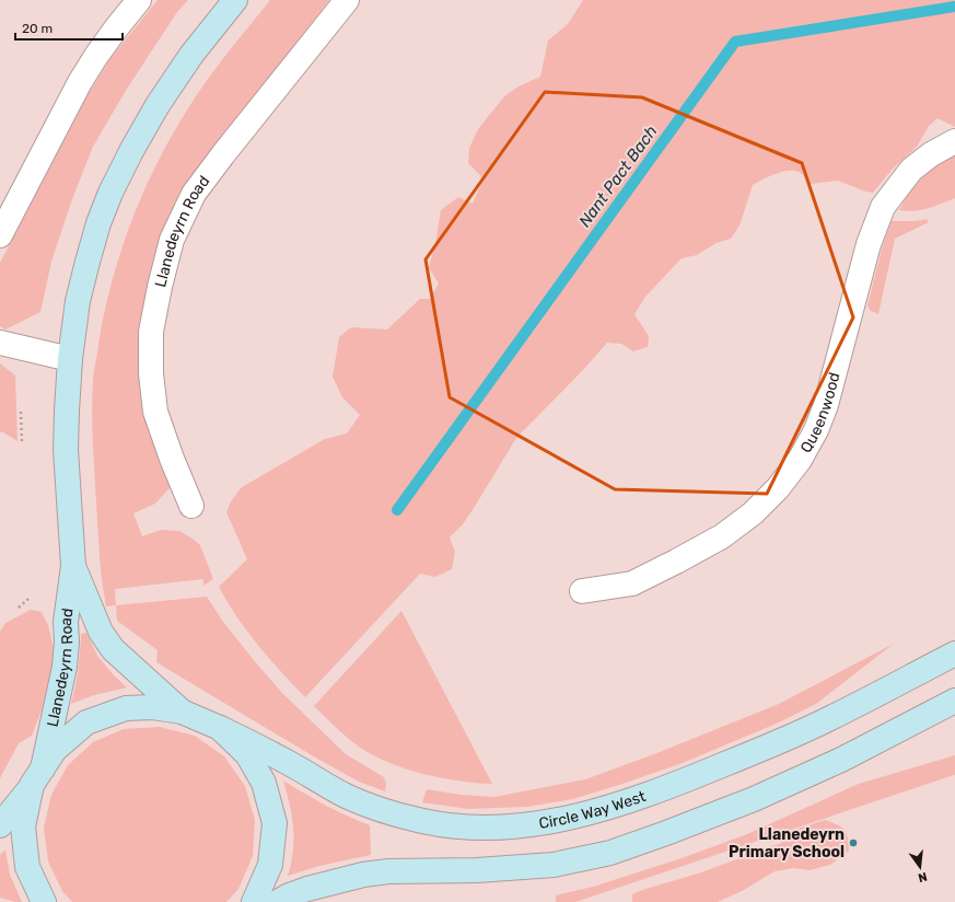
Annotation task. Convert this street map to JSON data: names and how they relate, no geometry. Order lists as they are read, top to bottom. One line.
{"streets":{"street":["Llanedeyrn Road","Queenwood","Circle Way West"]},"crossings":[["Llanedeyrn Road","Circle Way West"]],"water":["Nant Pact Bach"],"places":["Llanedeyrn Primary School"],"scale_bar":"20 m","north":"bottom"}
